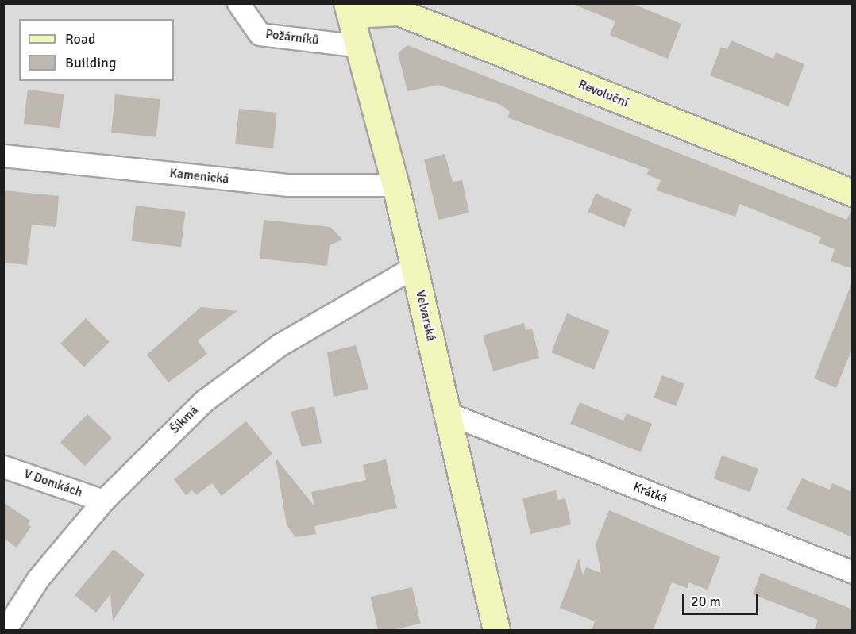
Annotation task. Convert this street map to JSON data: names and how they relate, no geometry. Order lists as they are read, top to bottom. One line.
{"streets":{"main road":["Revoluční","Velvarská"],"street":["Požárníků","Kamenická","Šikmá","V Domkách","Krátká"]},"crossings":[["Požárníků","Velvarská"],["Revoluční","Velvarská"],["Kamenická","Velvarská"],["Velvarská","Šikmá"],["Velvarská","Krátká"],["Šikmá","V Domkách"]],"legend":["Road","Building"],"scale_bar":"20 m"}
